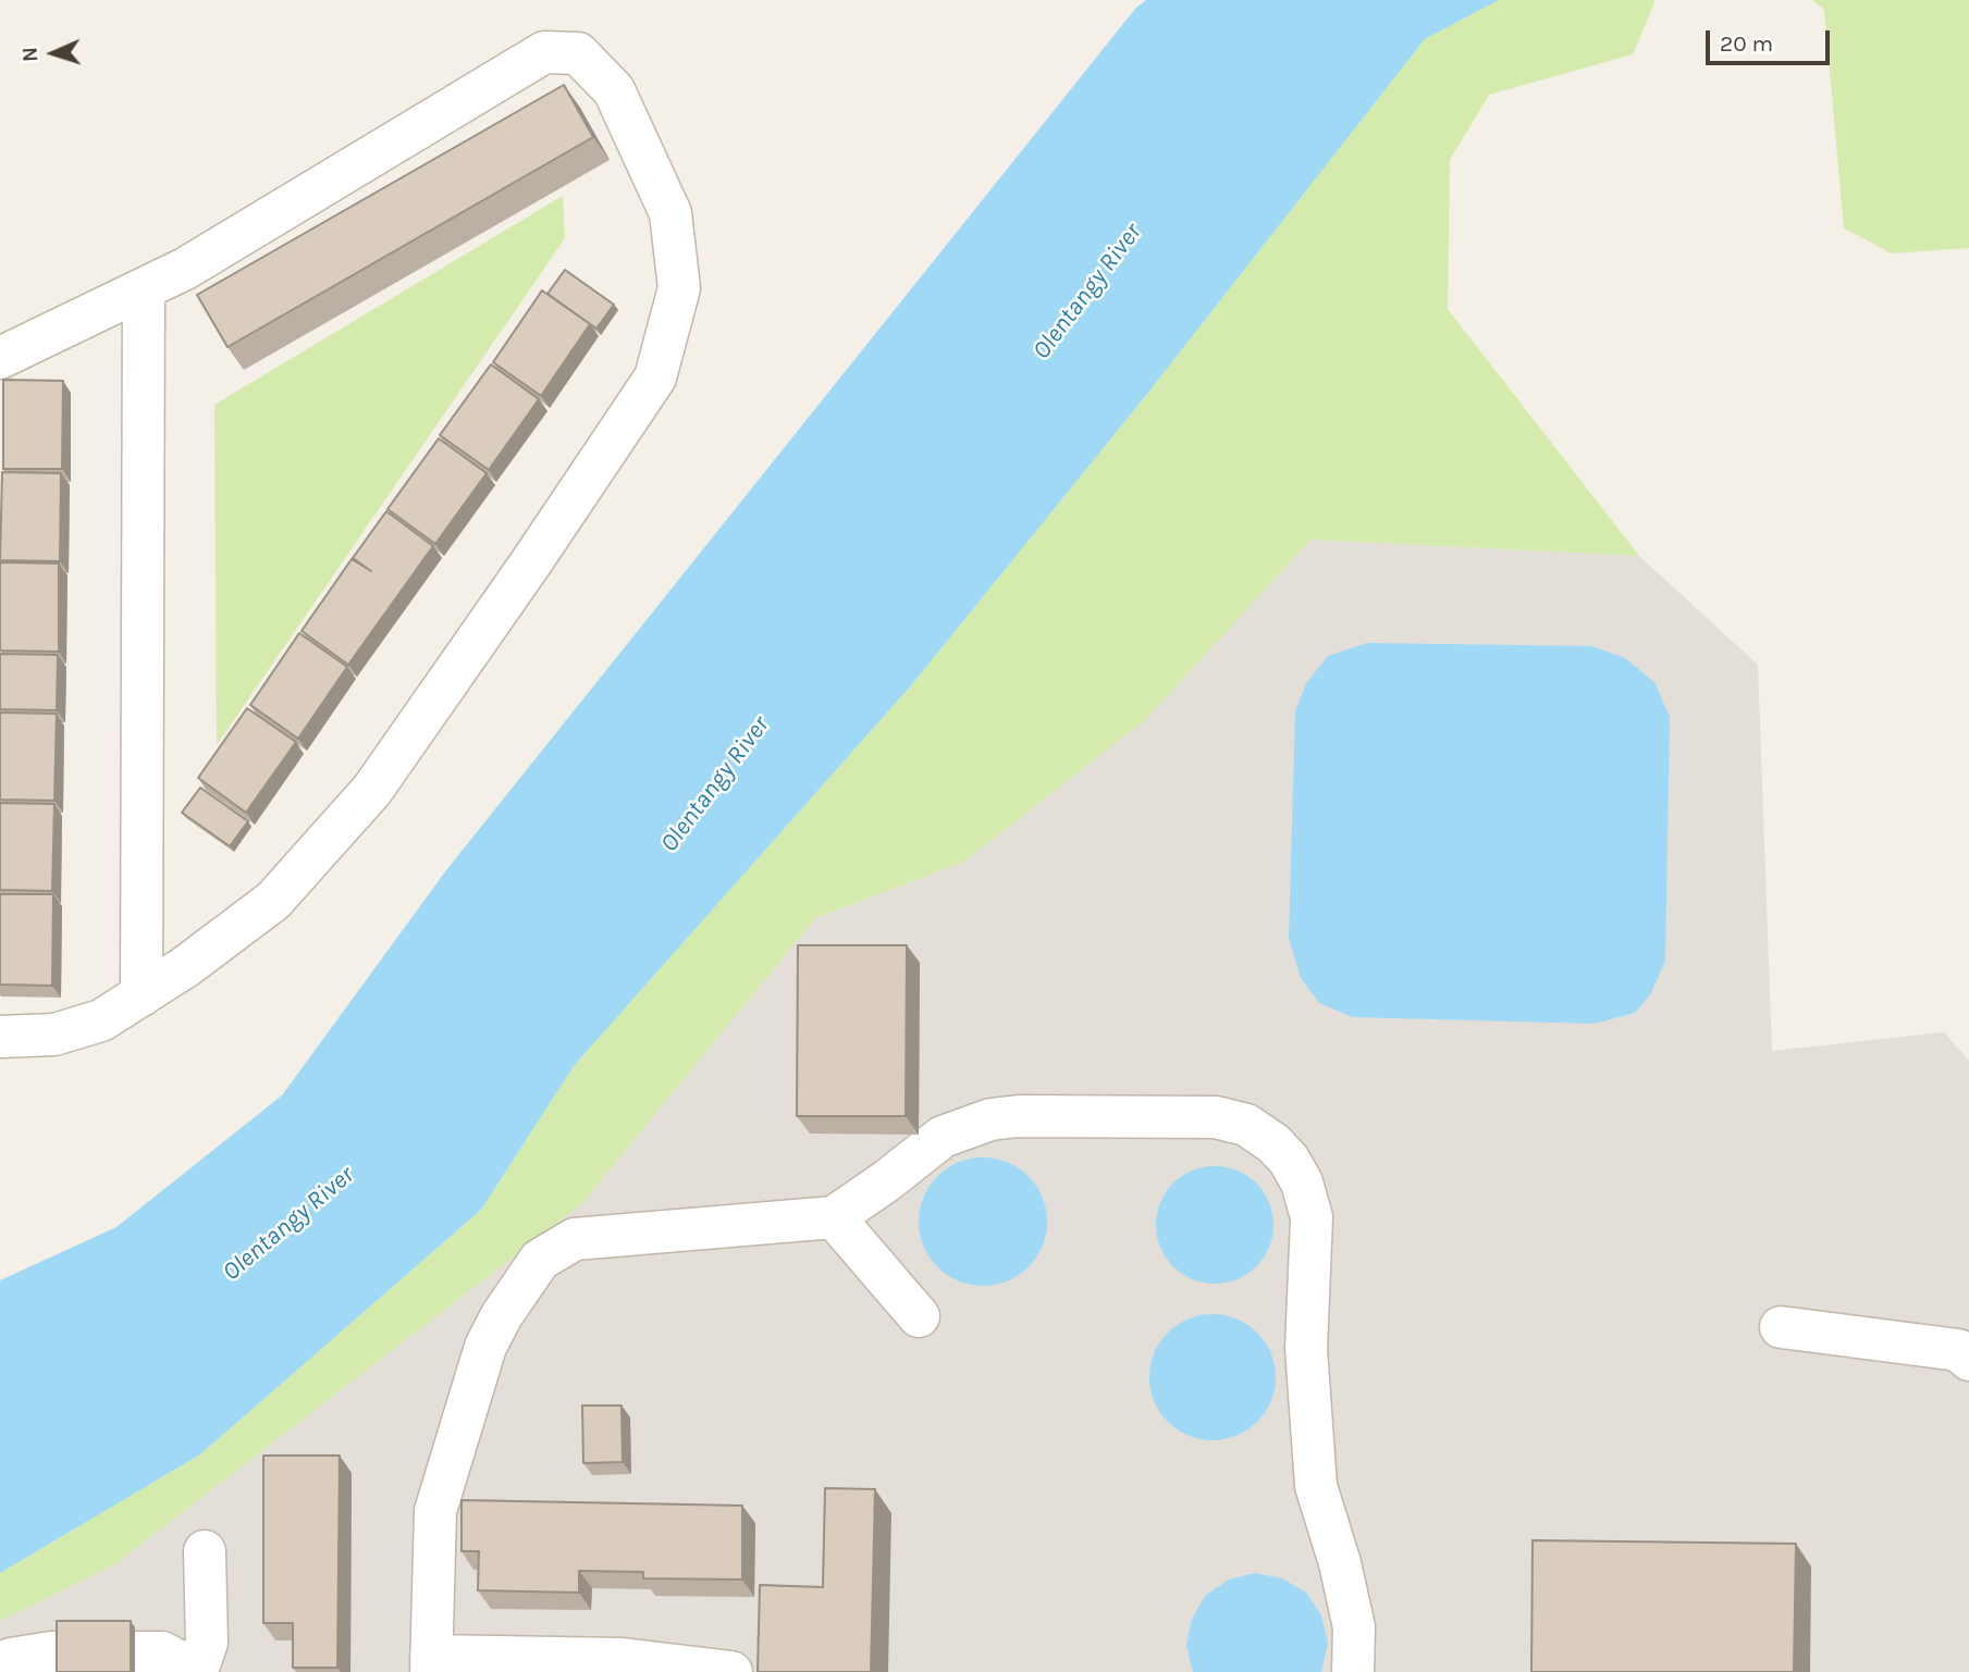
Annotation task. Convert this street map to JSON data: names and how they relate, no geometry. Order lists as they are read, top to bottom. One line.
{"water":["Olentangy River"],"scale_bar":"20 m","north":"left"}
